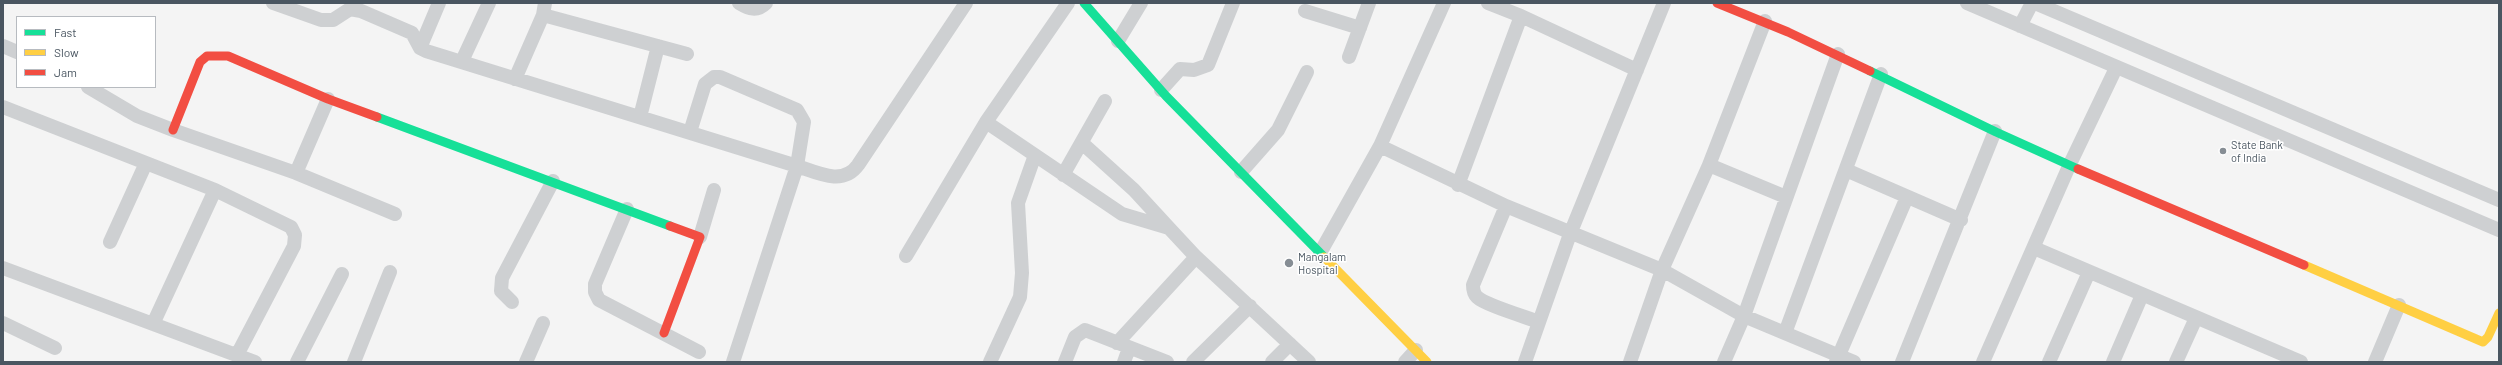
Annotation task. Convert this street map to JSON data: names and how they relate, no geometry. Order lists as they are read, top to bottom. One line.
{"places":["State Bank of India","Mangalam Hospital"],"legend":["Fast","Slow","Jam"]}
